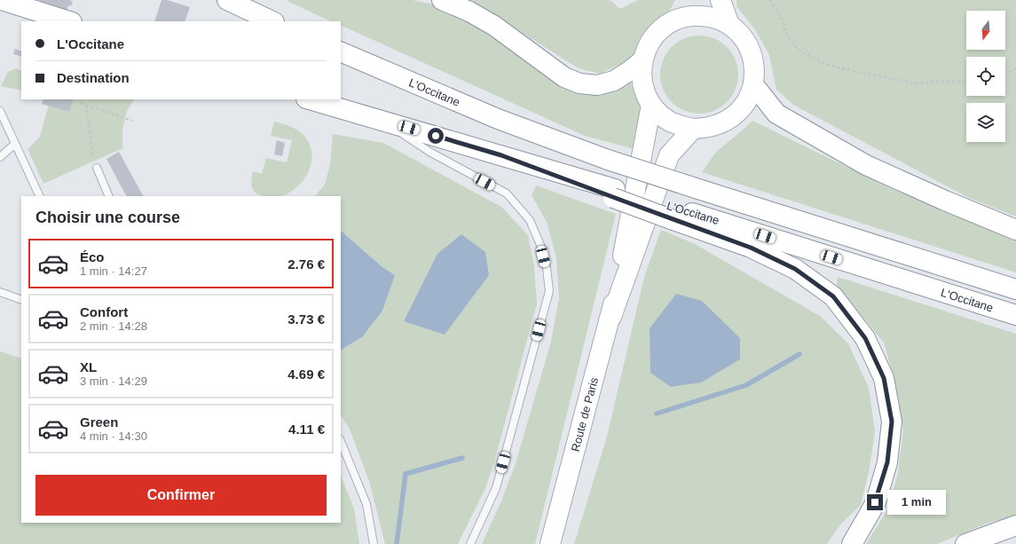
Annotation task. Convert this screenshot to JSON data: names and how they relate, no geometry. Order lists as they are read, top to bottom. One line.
{"streets":{"main road":["L'Occitane","Route de Paris"]},"north":"bottom","page":{"banner":["L'Occitane","Destination"],"heading":"Choisir une course","list":[{"name":"Éco","note":"1 min · 14:27","value":"2.76 €"},{"name":"Confort","note":"2 min · 14:28","value":"3.73 €"},{"name":"XL","note":"3 min · 14:29","value":"4.69 €"},{"name":"Green","note":"4 min · 14:30","value":"4.11 €"}],"buttons":"Confirmer","bubble":"1 min"}}
